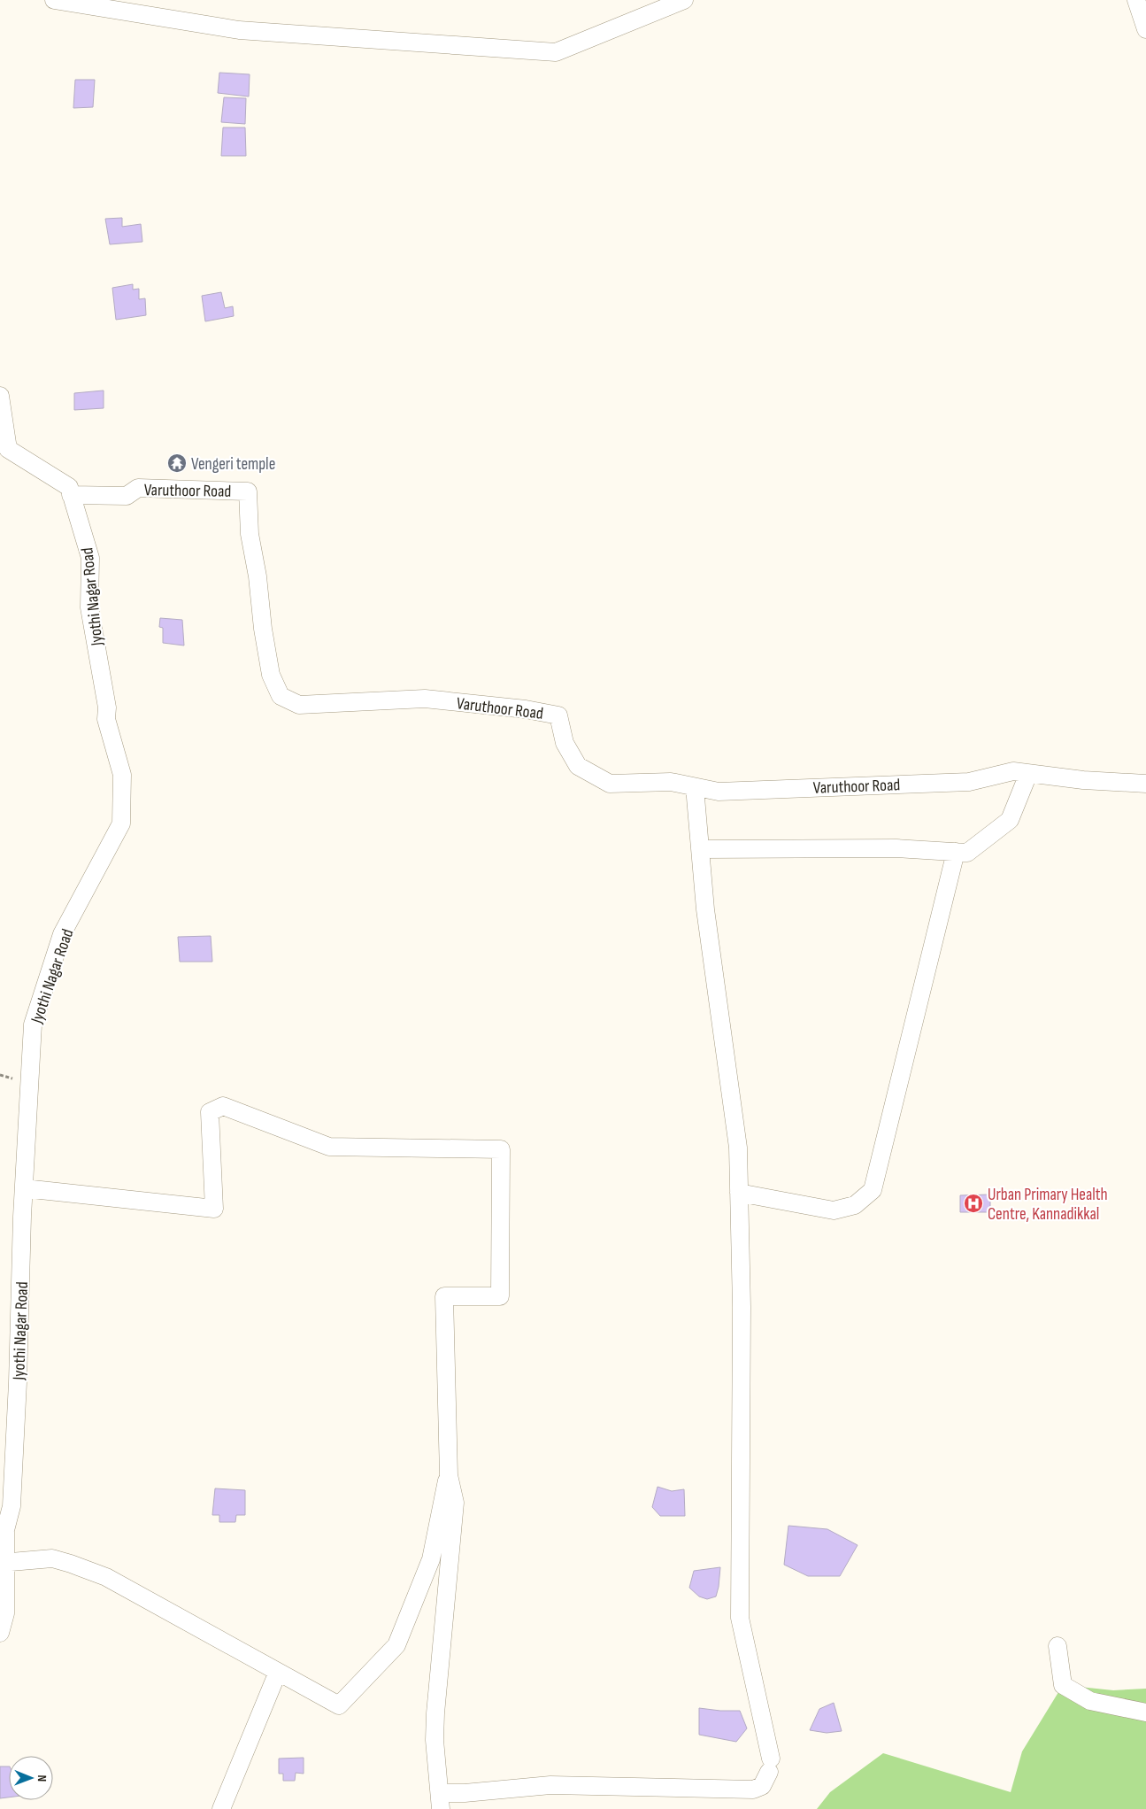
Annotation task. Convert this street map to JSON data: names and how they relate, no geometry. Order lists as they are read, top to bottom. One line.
{"streets":{"street":["Varuthoor Road","Jyothi Nagar Road"]},"crossings":[["Varuthoor Road","Jyothi Nagar Road"]],"places":{"temple":["Vengeri temple"],"hospital":["Urban Primary Health Centre, Kannadikkal"]},"north":"right"}
